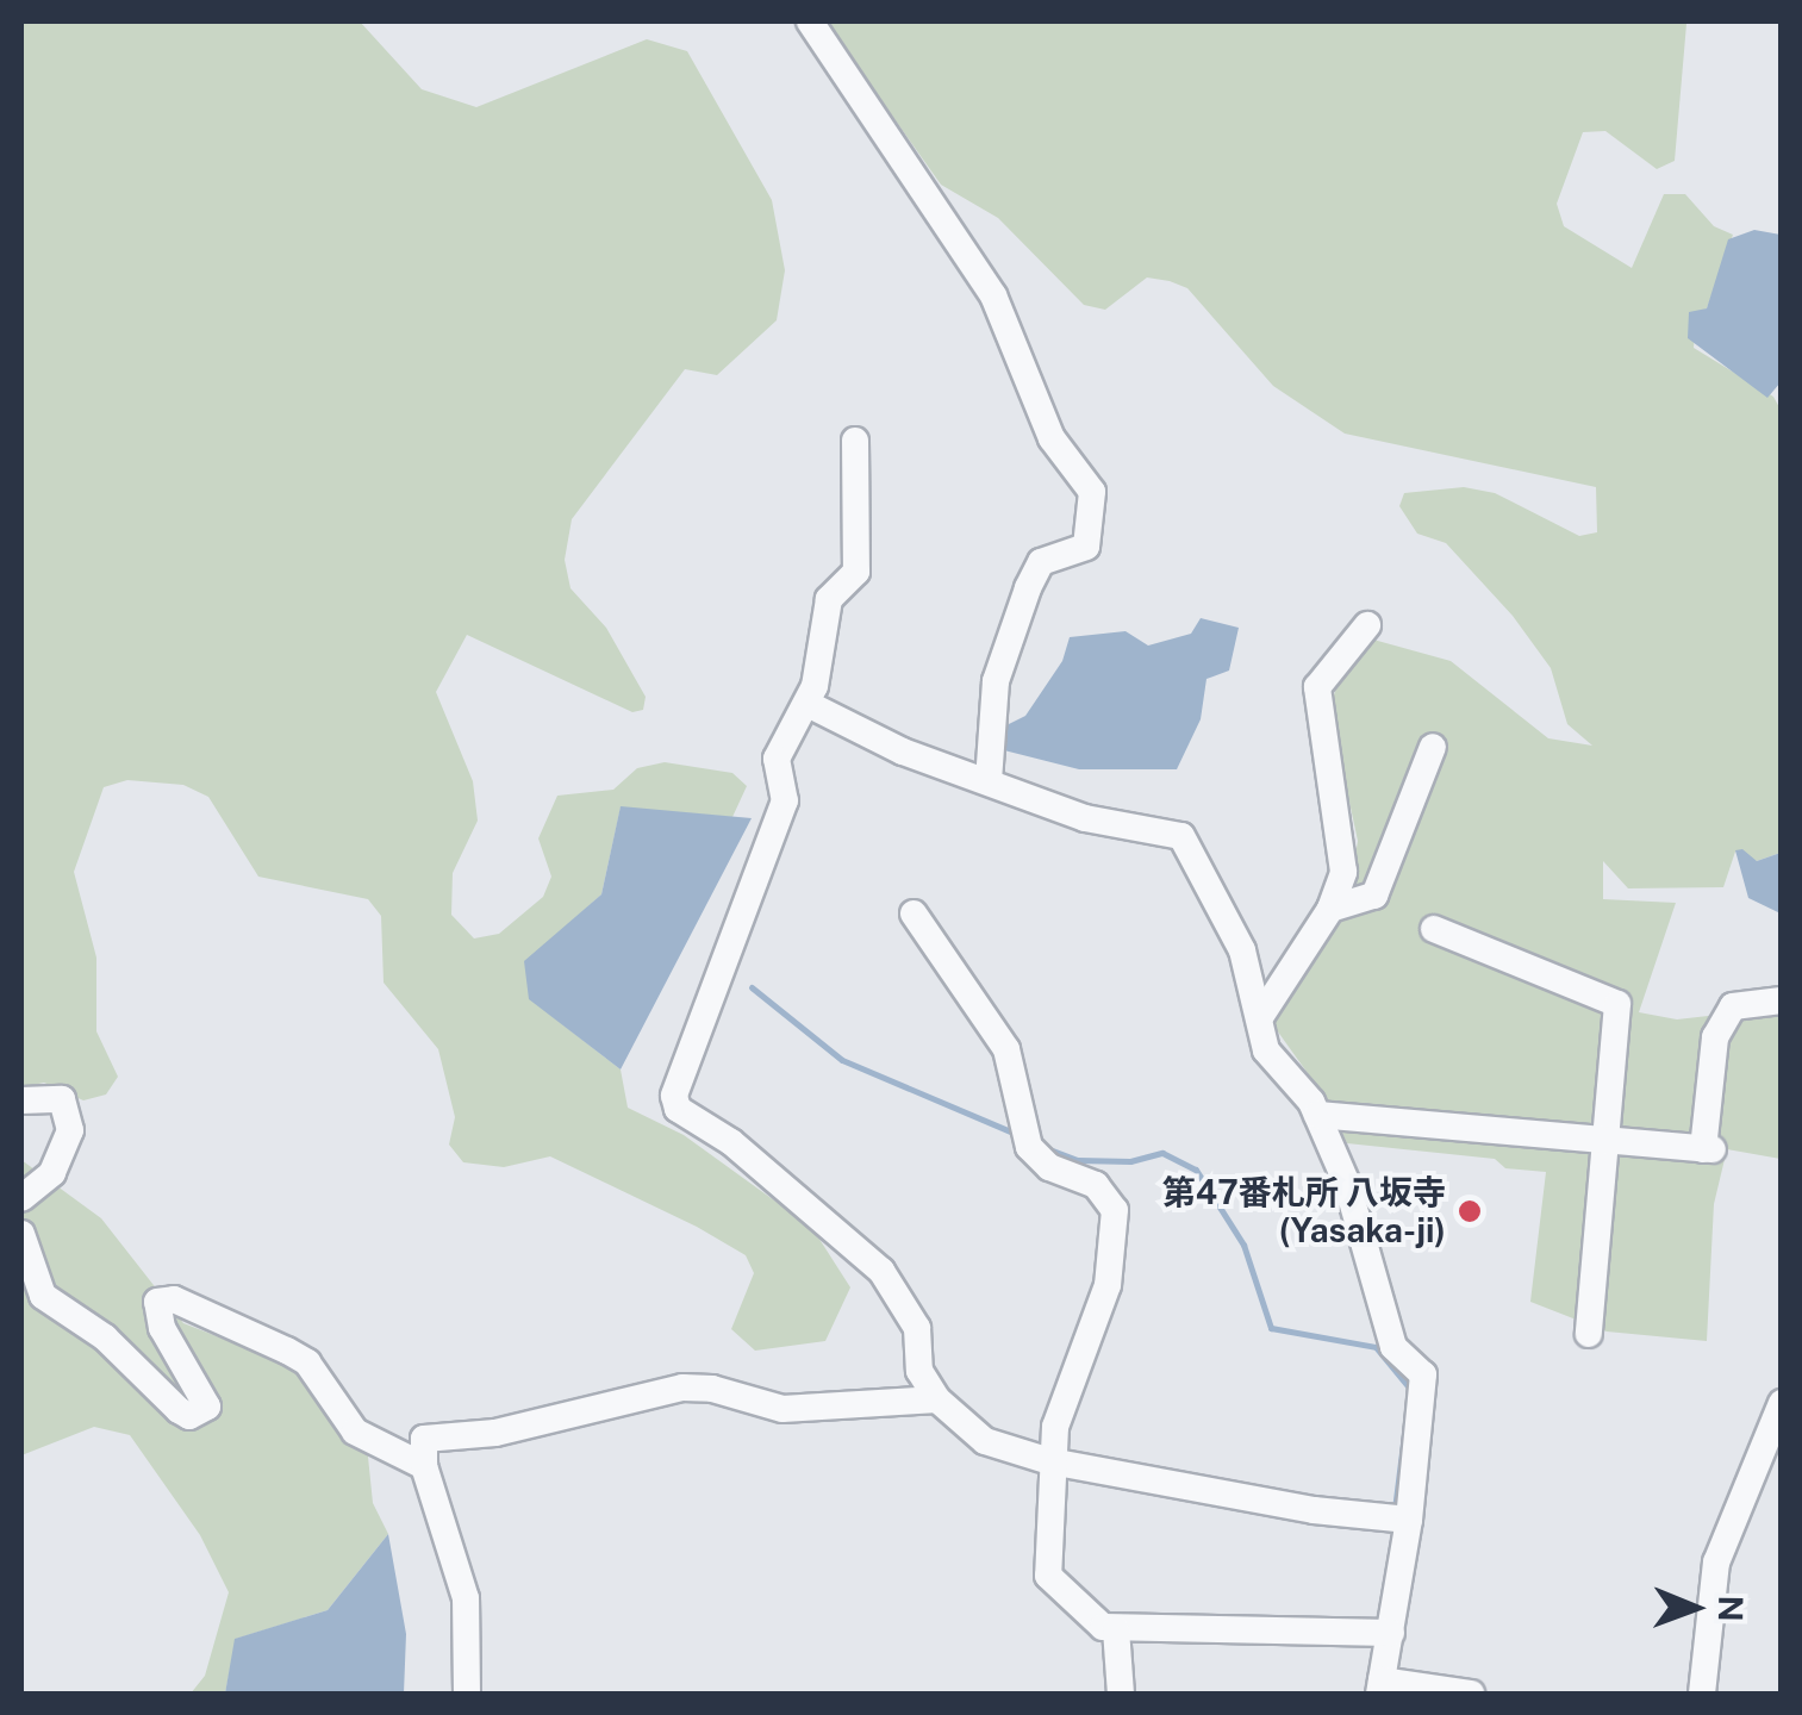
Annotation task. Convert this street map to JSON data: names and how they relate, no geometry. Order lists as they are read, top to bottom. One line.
{"places":["第47番札所 八坂寺 (Yasaka-ji)"],"north":"right"}
